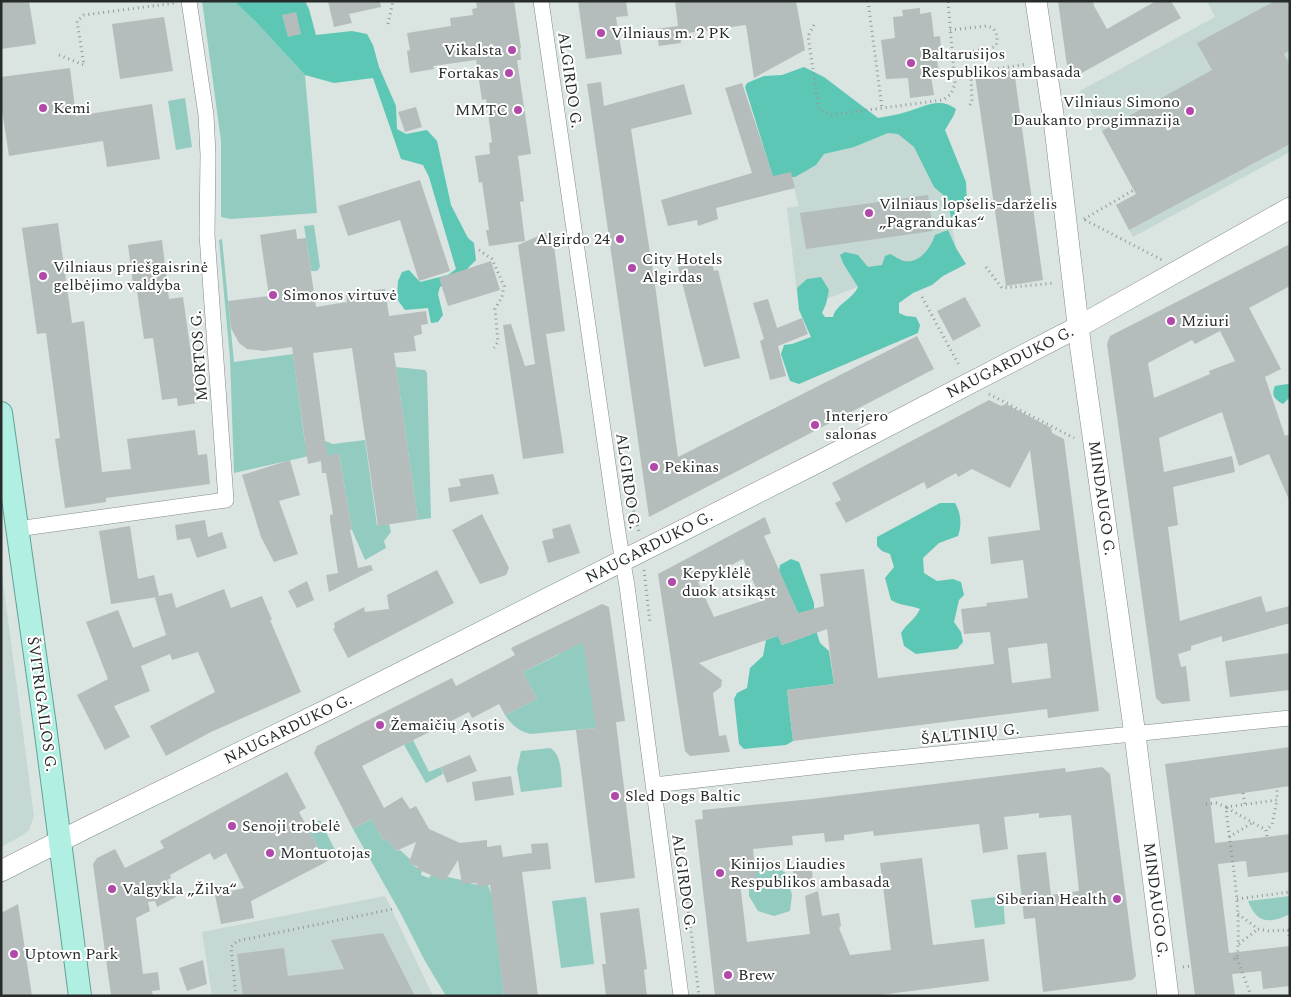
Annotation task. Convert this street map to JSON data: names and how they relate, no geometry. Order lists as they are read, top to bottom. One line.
{"streets":{"main road":["NAUGARDUKO G.","MINDAUGO G.","ŠVITRIGAILOS G."],"street":["ALGIRDO G.","MORTOS G.","ŠALTINIŲ G."]},"crossings":[["ALGIRDO G.","NAUGARDUKO G."],["ALGIRDO G.","ŠALTINIŲ G."],["MORTOS G.","ŠVITRIGAILOS G."],["NAUGARDUKO G.","MINDAUGO G."],["NAUGARDUKO G.","ŠVITRIGAILOS G."],["MINDAUGO G.","ŠALTINIŲ G."]],"places":["Vilniaus m. 2 PK","Vikalsta","Baltarusijos Respublikos ambasada","Fortakas","Kemi","MMTC","Vilniaus Simono Daukanto progimnazija","Vilniaus lopšelis-darželis „Pagrandukas“","Algirdo 24","City Hotels Algirdas","Vilniaus priešgaisrinė gelbėjimo valdyba","Simonos virtuvė","Mziuri","Interjero salonas","Pekinas","Kepyklėlė duok atsikąst","Žemaičių Ąsotis","Sled Dogs Baltic","Senoji trobelė","Montuotojas","Kinijos Liaudies Respublikos ambasada","Valgykla „Žilva“","Siberian Health","Uptown Park","Brew"]}
